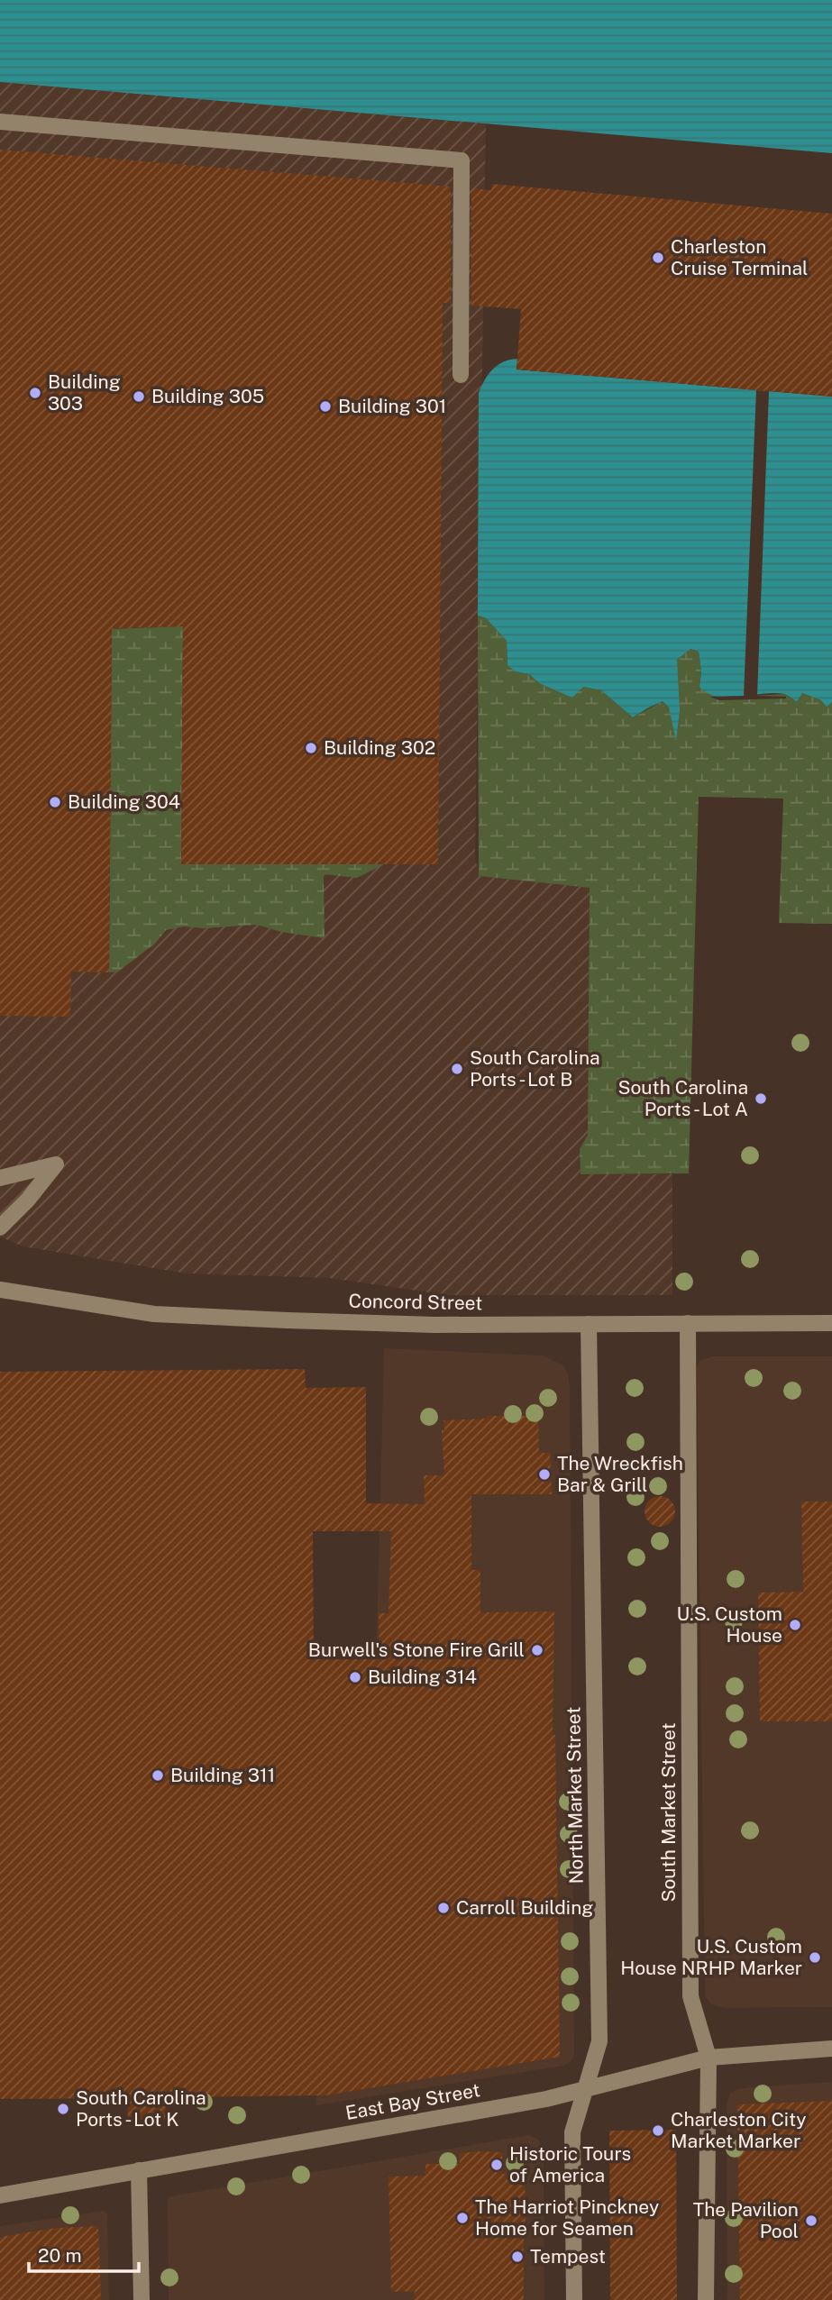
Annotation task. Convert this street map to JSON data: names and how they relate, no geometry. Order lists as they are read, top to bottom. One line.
{"streets":{"street":["Concord Street","North Market Street","South Market Street","East Bay Street"]},"crossings":[["Concord Street","North Market Street"],["Concord Street","South Market Street"],["North Market Street","East Bay Street"],["South Market Street","East Bay Street"]],"places":["Charleston Cruise Terminal","Building 303","Building 305","Building 301","Building 302","Building 304","South Carolina Ports - Lot B","South Carolina Ports - Lot A","The Wreckfish Bar & Grill","U.S. Custom House","Burwell's Stone Fire Grill","Building 314","Building 311","Carroll Building","U.S. Custom House NRHP Marker","South Carolina Ports - Lot K","Charleston City Market Marker","Historic Tours of America","The Harriot Pinckney Home for Seamen","The Pavilion Pool","Tempest"],"scale_bar":"20 m"}
